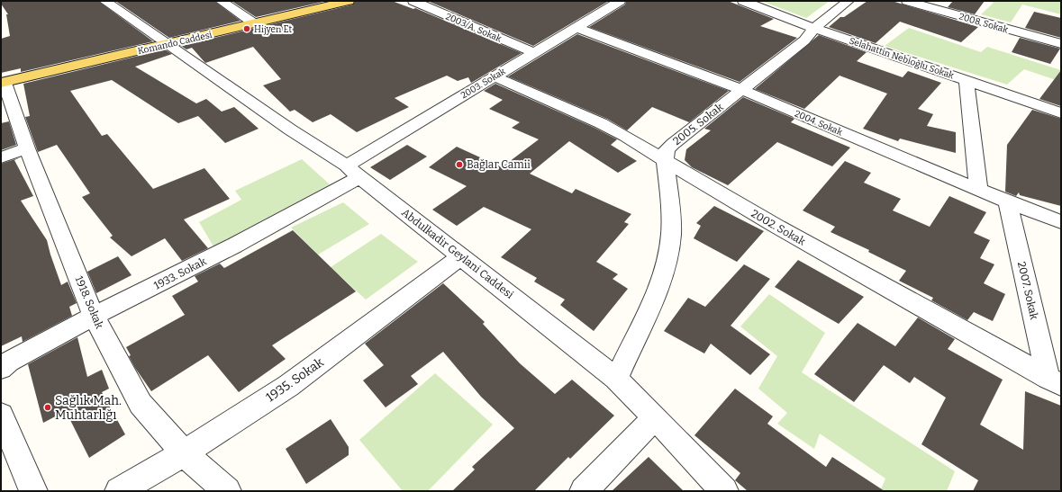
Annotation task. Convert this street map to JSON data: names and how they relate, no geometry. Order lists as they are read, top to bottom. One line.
{"streets":{"main road":["Komando Caddesi"],"street":["2008. Sokak","2003/A. Sokak","Selahattin Nebioğlu Sokak","2003. Sokak","2004. Sokak","2005. Sokak","2002. Sokak","Abdulkadir Geylani Caddesi","1933. Sokak","2007. Sokak","1918. Sokak","1935. Sokak"]},"crossings":[["2003/A. Sokak","2003. Sokak"],["Komando Caddesi","Abdulkadir Geylani Caddesi"],["Komando Caddesi","1918. Sokak"],["Selahattin Nebioğlu Sokak","2005. Sokak"],["2003. Sokak","2004. Sokak"],["2003. Sokak","2002. Sokak"],["2003. Sokak","Abdulkadir Geylani Caddesi"],["2003. Sokak","1933. Sokak"],["2004. Sokak","2005. Sokak"],["2004. Sokak","2007. Sokak"],["2005. Sokak","2002. Sokak"],["2002. Sokak","2007. Sokak"],["Abdulkadir Geylani Caddesi","1933. Sokak"],["Abdulkadir Geylani Caddesi","1935. Sokak"],["1933. Sokak","1918. Sokak"],["1918. Sokak","1935. Sokak"]],"places":["Hijyen Et","Bağlar Camii","Sağlık Mah. Muhtarlığı"]}
